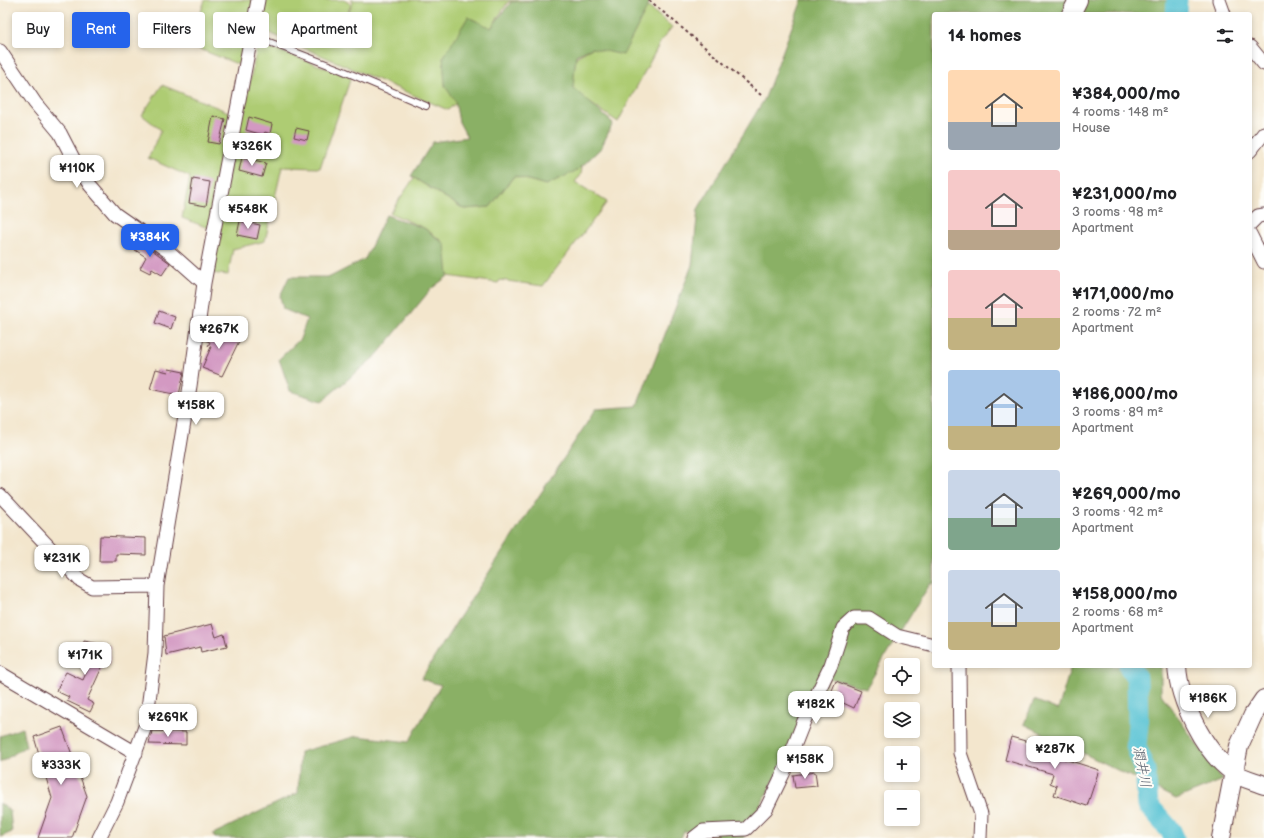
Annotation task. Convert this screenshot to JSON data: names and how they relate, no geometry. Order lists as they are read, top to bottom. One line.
{"water":["潤井川"],"page":{"chip":["Buy","Rent","Filters","New","Apartment"],"heading":"14 homes","list":[{"name":"¥384,000/mo","note":"4 rooms · 148 m² · House"},{"name":"¥231,000/mo","note":"3 rooms · 98 m² · Apartment"},{"name":"¥171,000/mo","note":"2 rooms · 72 m² · Apartment"},{"name":"¥186,000/mo","note":"3 rooms · 89 m² · Apartment"},{"name":"¥269,000/mo","note":"3 rooms · 92 m² · Apartment"},{"name":"¥158,000/mo","note":"2 rooms · 68 m² · Apartment"}],"price":["¥326K","¥110K","¥548K","¥384K","¥267K","¥158K","¥231K","¥171K","¥186K","¥182K","¥269K","¥287K","¥158K","¥333K"],"map_buttons":["+","−"]}}
